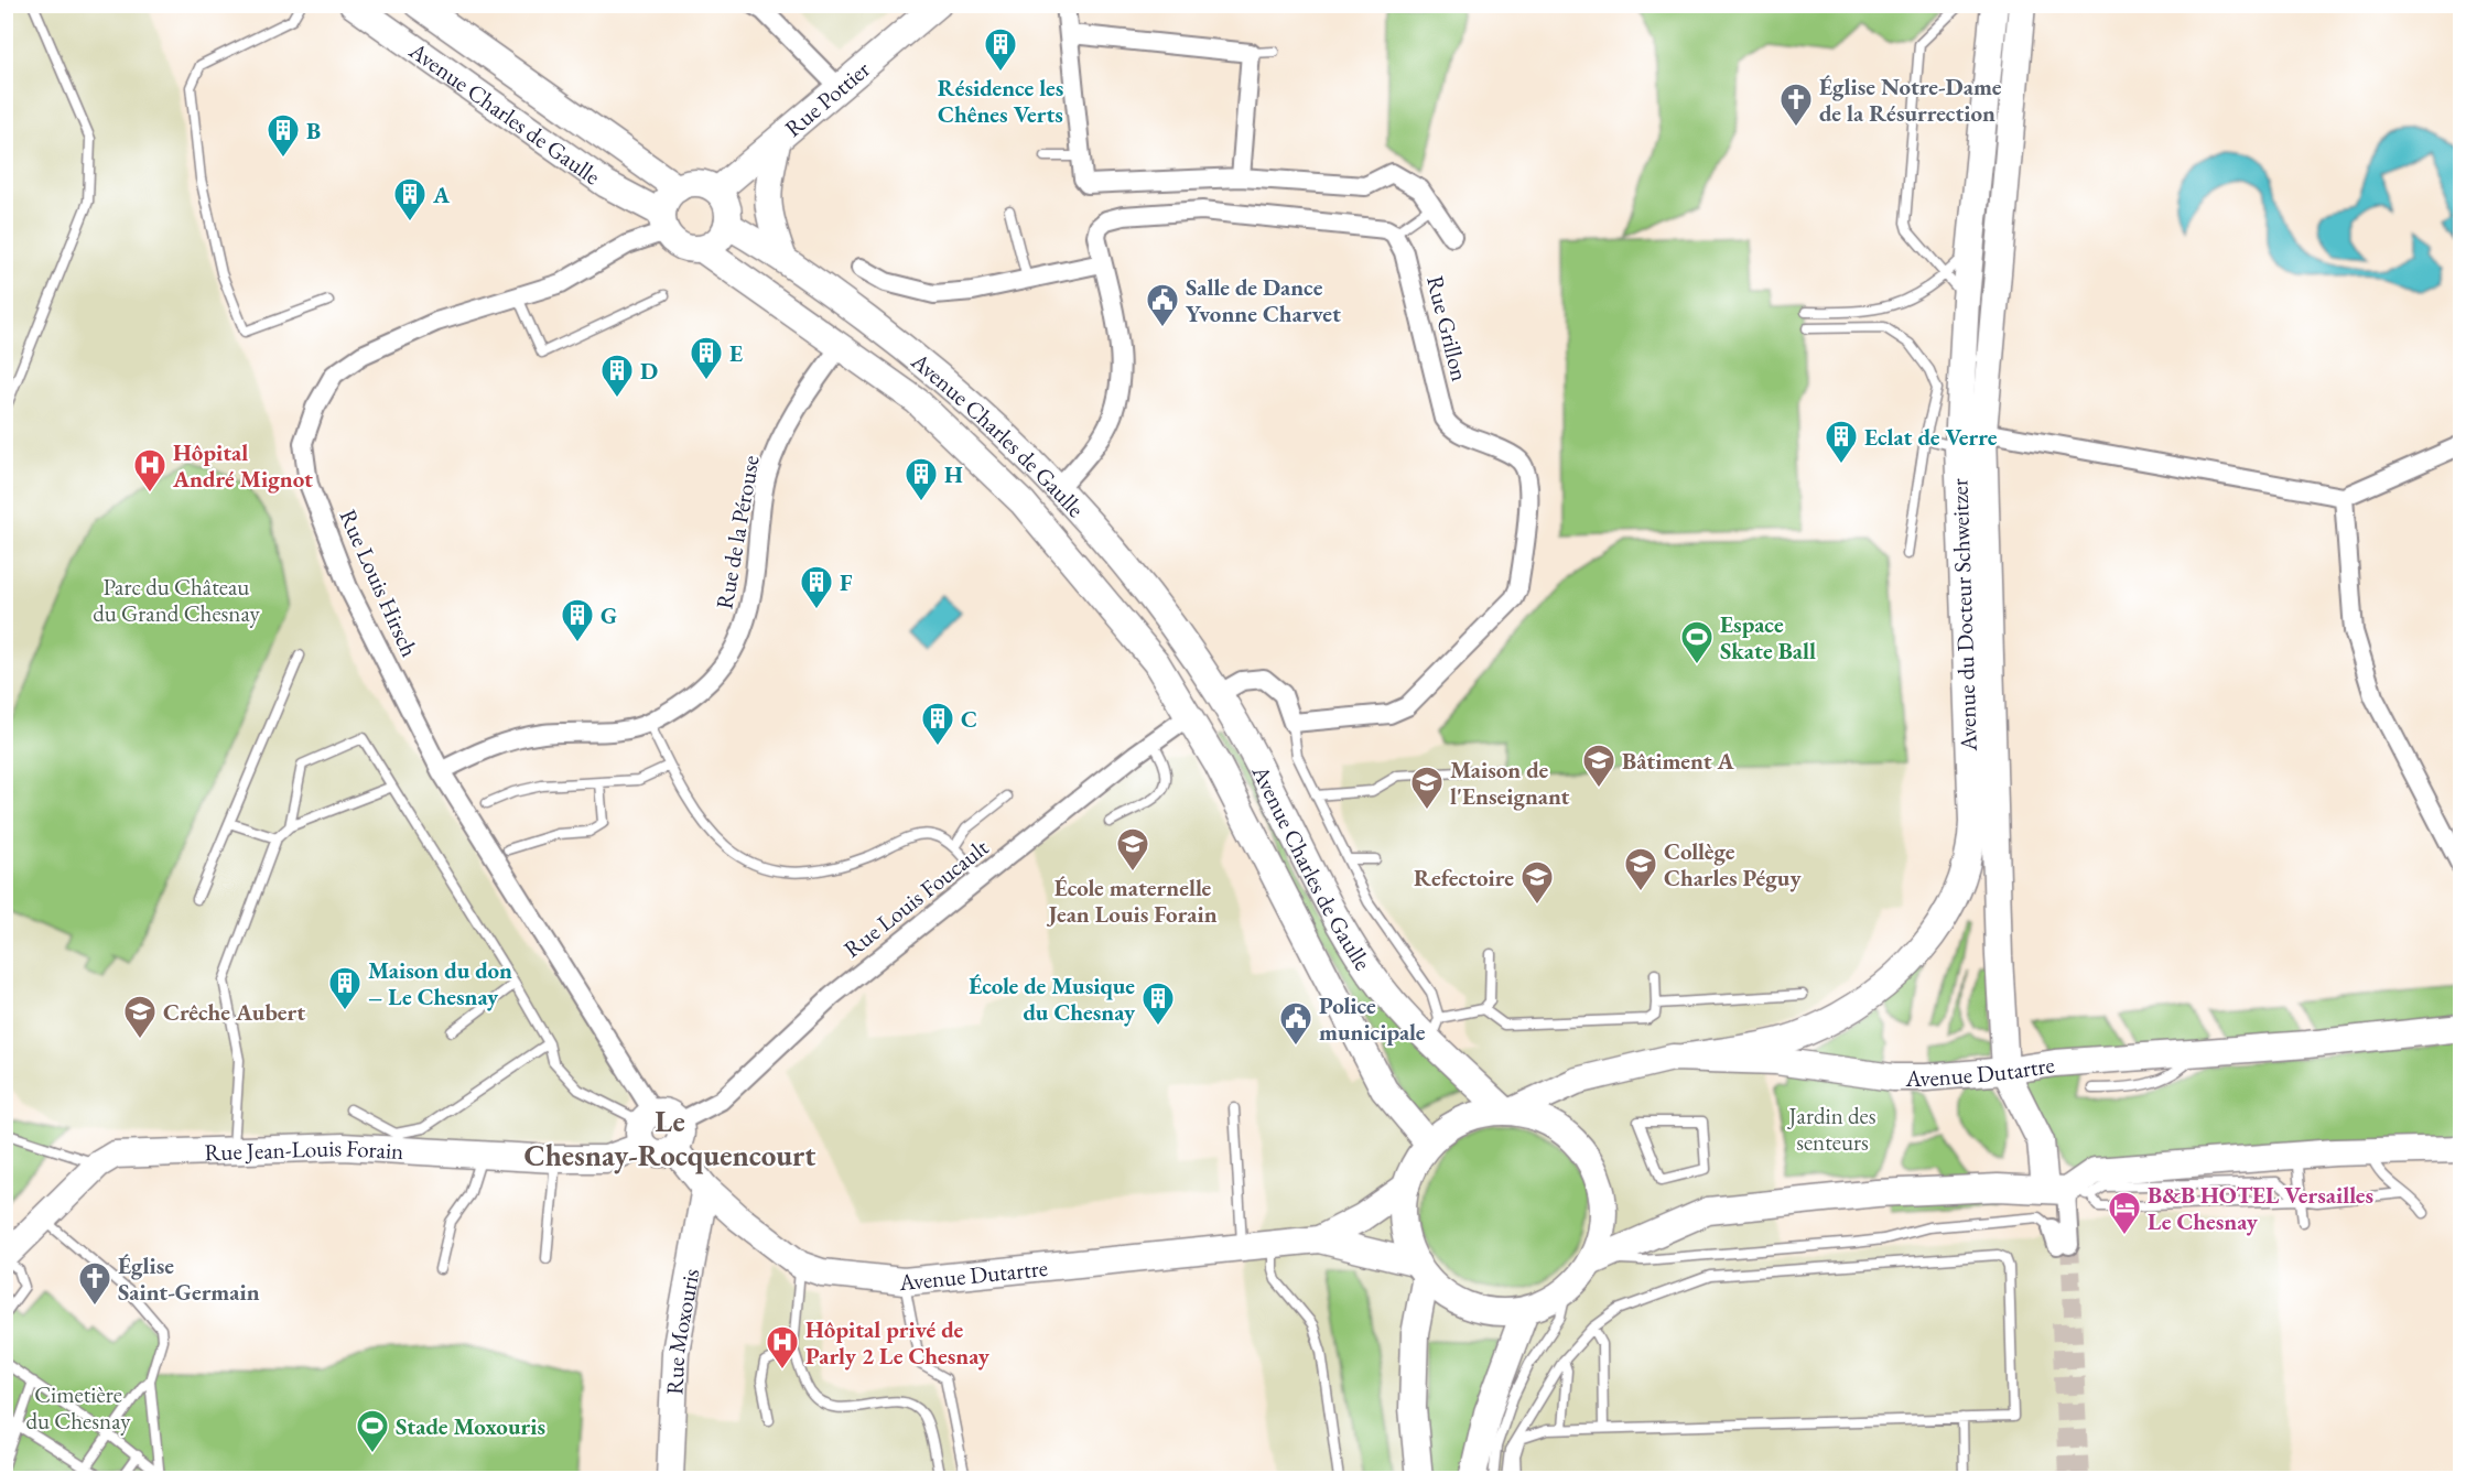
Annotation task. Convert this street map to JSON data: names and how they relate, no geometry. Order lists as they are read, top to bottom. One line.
{"streets":{"main road":["Rue Pottier","Avenue Charles de Gaulle","Avenue du Docteur Schweitzer","Avenue Dutartre","Rue Jean-Louis Forain","Rue Moxouris"],"street":["Rue Grillon","Rue de la Pérouse","Rue Louis Hirsch","Rue Louis Foucault"]},"crossings":[["Rue Pottier","Avenue Charles de Gaulle"],["Rue Pottier","Rue Louis Hirsch"],["Avenue Charles de Gaulle","Rue de la Pérouse"],["Avenue Charles de Gaulle","Rue Louis Hirsch"],["Avenue Charles de Gaulle","Rue Louis Foucault"],["Avenue Charles de Gaulle","Avenue Dutartre"],["Rue de la Pérouse","Rue Louis Hirsch"],["Rue Louis Hirsch","Rue Louis Foucault"],["Rue Louis Hirsch","Avenue Dutartre"],["Rue Louis Hirsch","Rue Jean-Louis Forain"],["Avenue du Docteur Schweitzer","Avenue Dutartre"],["Rue Louis Foucault","Avenue Dutartre"],["Rue Louis Foucault","Rue Jean-Louis Forain"],["Avenue Dutartre","Rue Jean-Louis Forain"],["Avenue Dutartre","Rue Moxouris"]],"districts":["Le Chesnay-Rocquencourt"],"parks":["Parc du Château du Grand Chesnay","Jardin des senteurs","Cimetière du Chesnay"],"places":{"building":["Résidence les Chênes Verts","B","A","E","D","Eclat de Verre","H","F","G","C","Maison du don – Le Chesnay","École de Musique du Chesnay"],"church":["Église Notre-Dame de la Résurrection","Église Saint-Germain"],"public building":["Salle de Dance Yvonne Charvet","Police municipale"],"hospital":["Hôpital André Mignot","Hôpital privé de Parly 2 Le Chesnay"],"sports":["Espace Skate Ball","Stade Moxouris"],"school or university":["Bâtiment A","Maison de l'Enseignant","École maternelle Jean Louis Forain","Collège Charles Péguy","Refectoire","Crêche Aubert"],"hotel":["B&B HOTEL Versailles Le Chesnay"]}}
